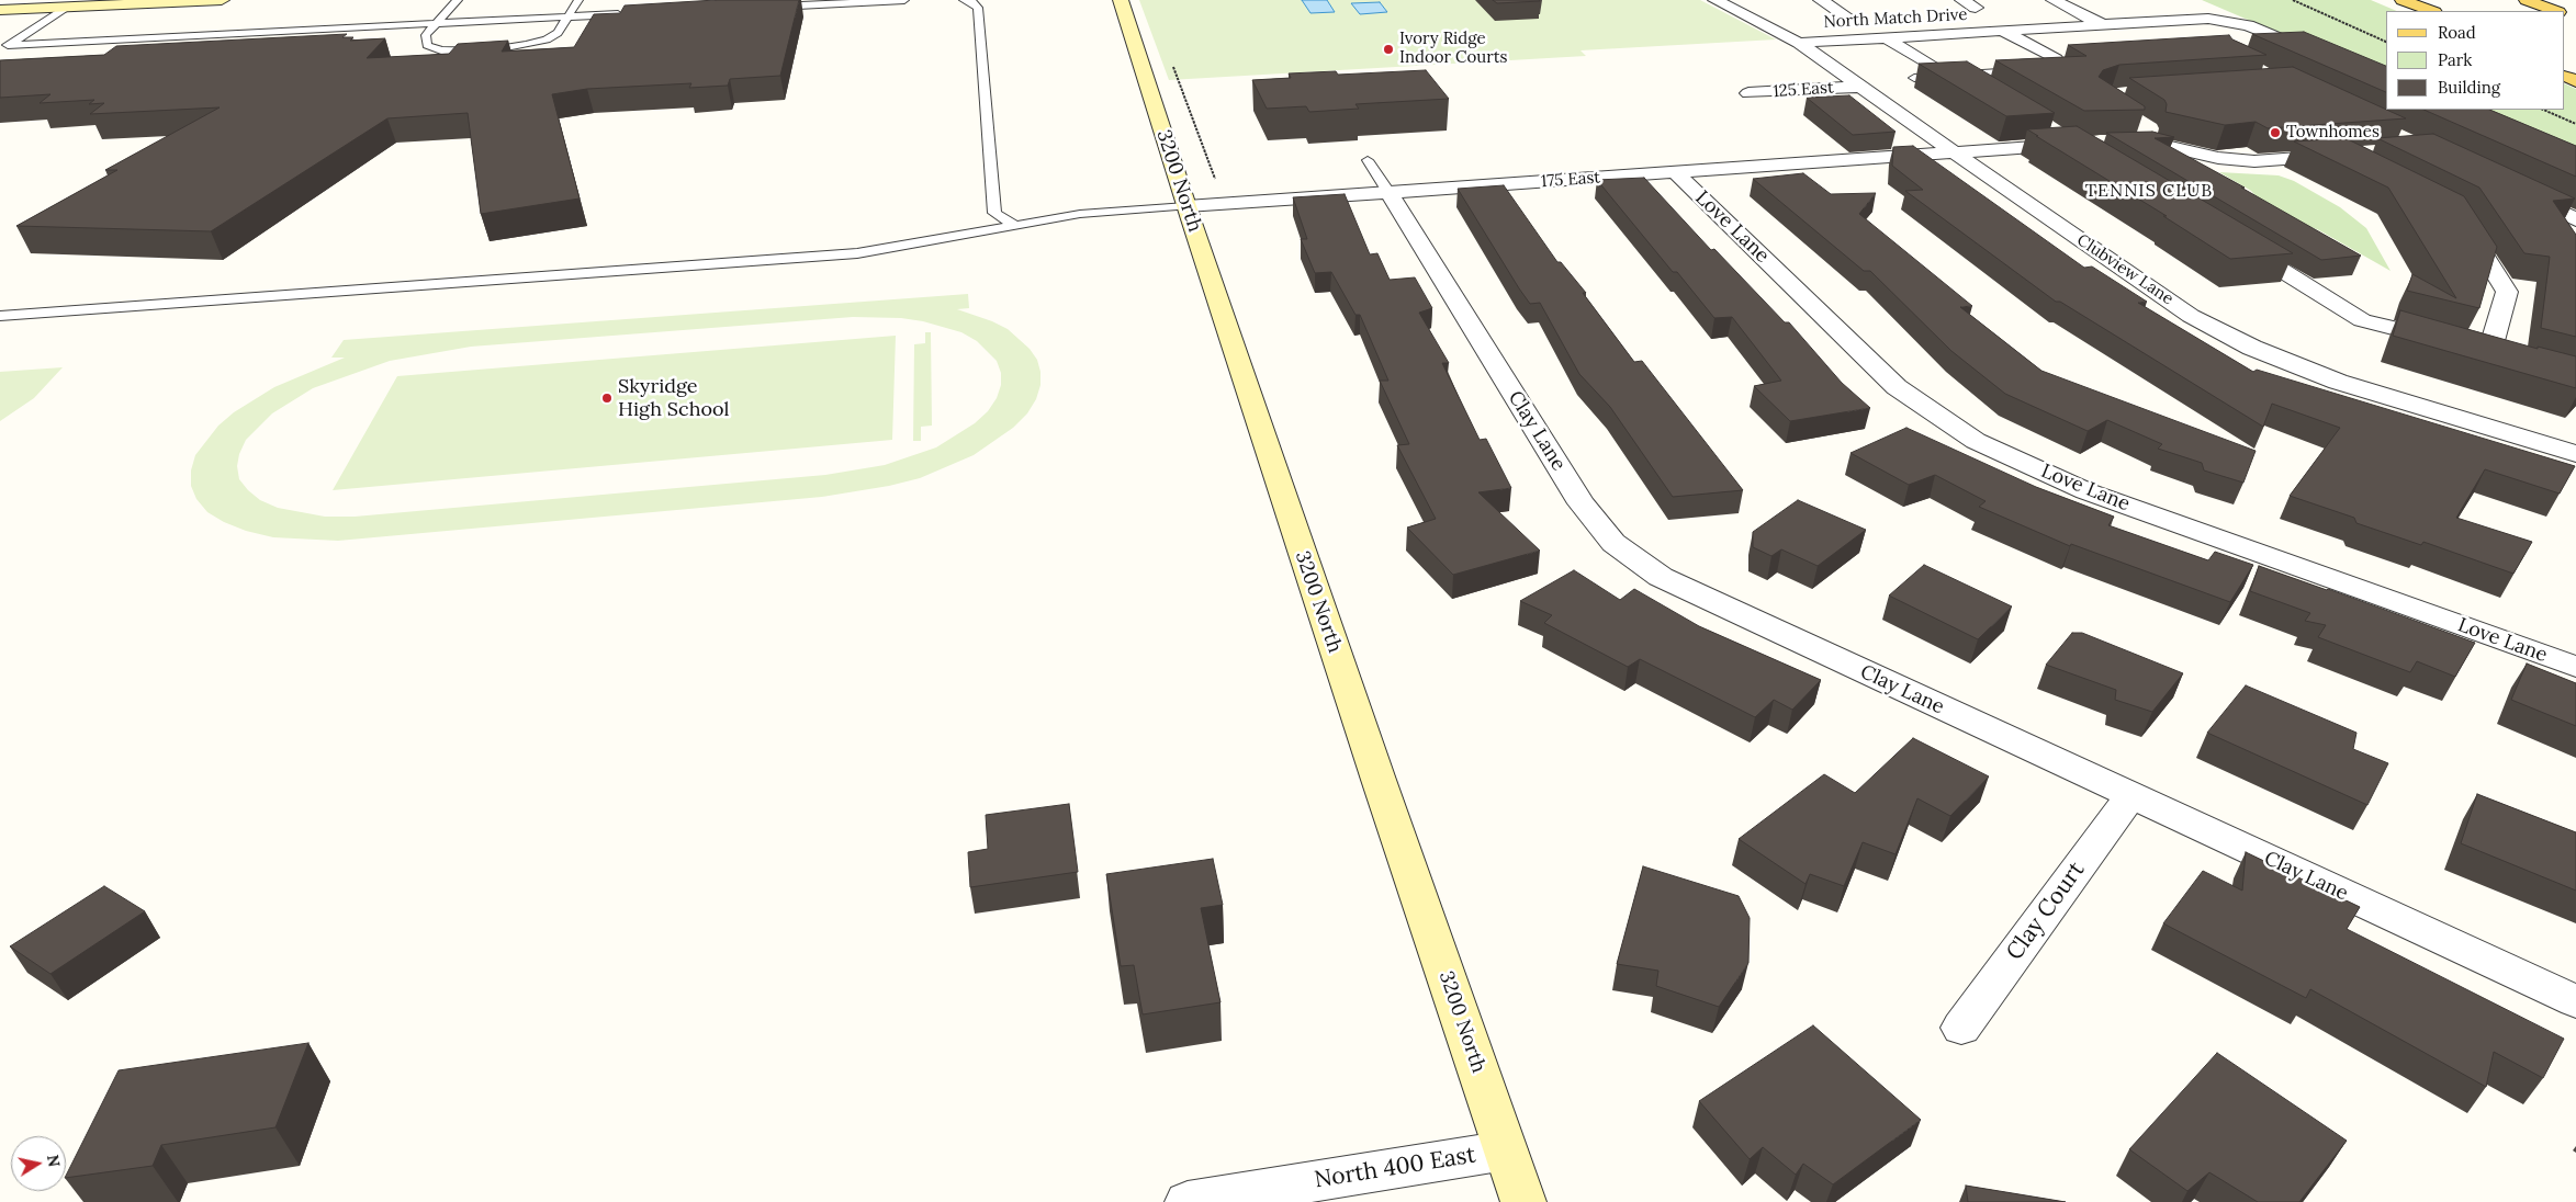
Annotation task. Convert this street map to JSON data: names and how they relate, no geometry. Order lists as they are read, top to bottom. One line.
{"streets":{"street":["North Match Drive","125 East","175 East","3200 North","Love Lane","Clubview Lane","Clay Lane","Clay Court","North 400 East"]},"crossings":[["North Match Drive","Clubview Lane"],["125 East","Clubview Lane"],["175 East","3200 North"],["175 East","Love Lane"],["175 East","Clubview Lane"],["175 East","Clay Lane"],["3200 North","North 400 East"],["Clay Lane","Clay Court"]],"districts":["TENNIS CLUB"],"places":["Ivory Ridge Indoor Courts","Townhomes","Skyridge High School"],"legend":["Road","Park","Building"],"north":"right"}
